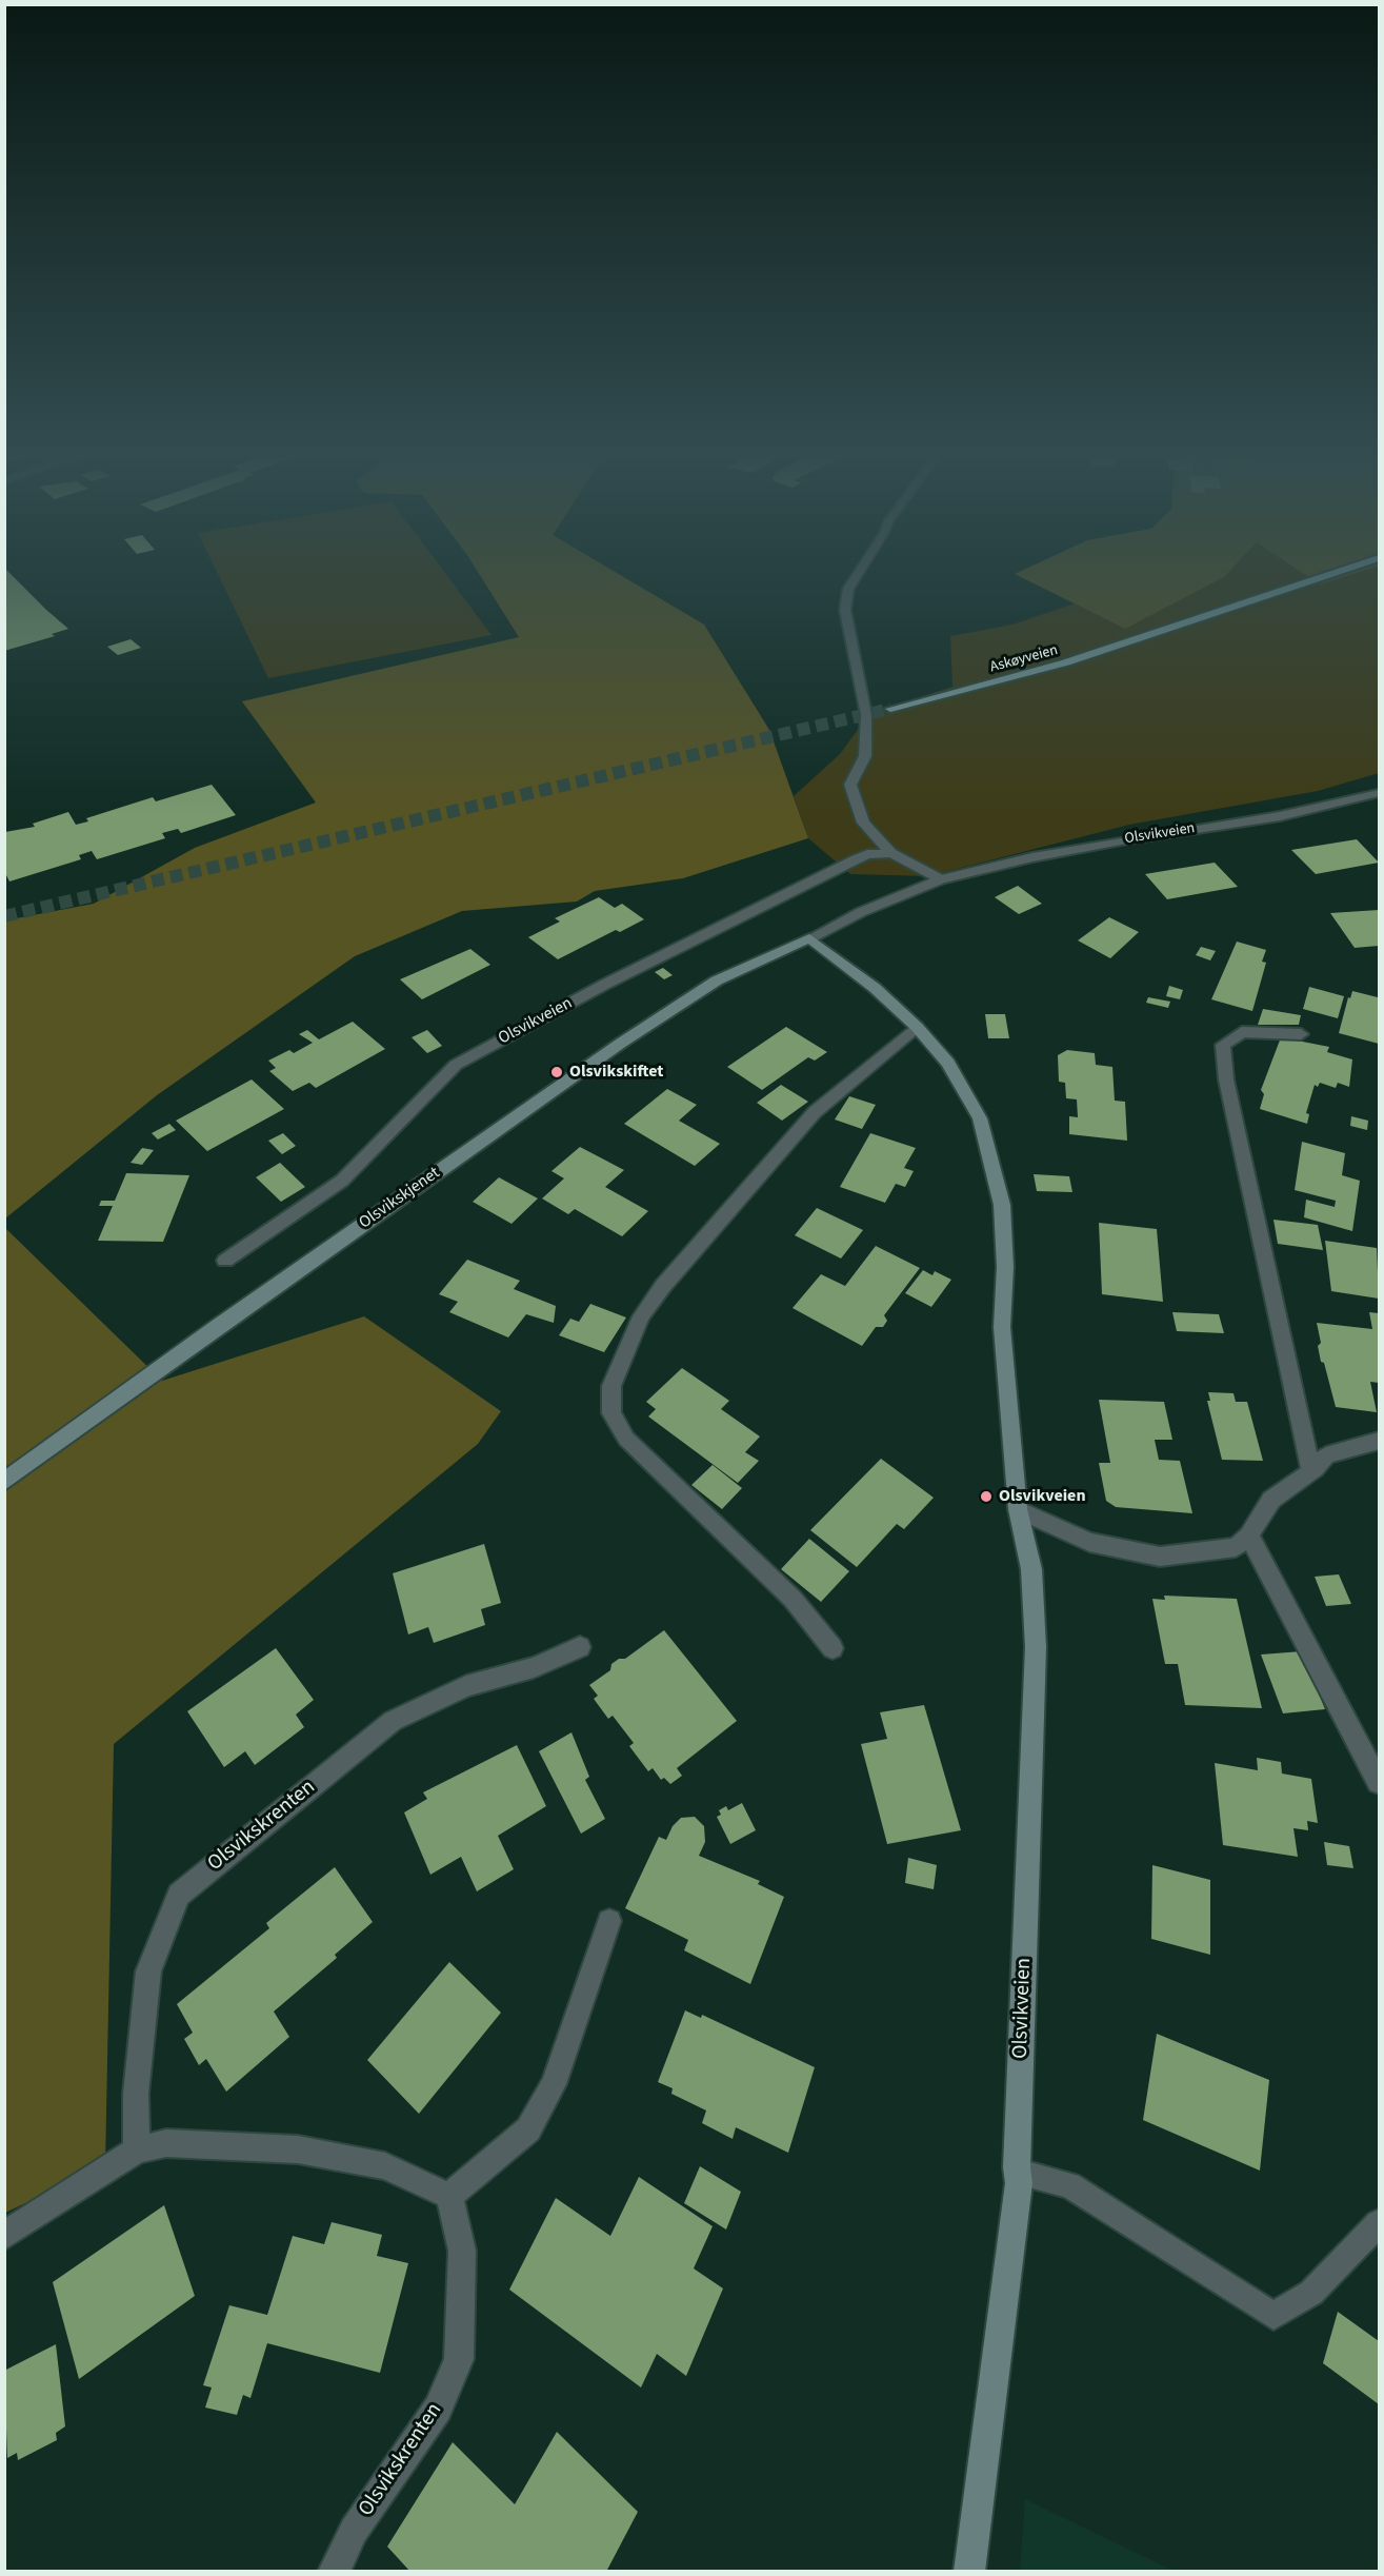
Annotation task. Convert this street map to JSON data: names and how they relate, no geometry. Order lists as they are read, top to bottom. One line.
{"streets":{"main road":["Askøyveien","Olsvikveien","Olsvikskjenet"],"street":["Olsvikskrenten"]},"crossings":[["Olsvikveien","Olsvikskjenet"]],"places":["Olsvikskiftet","Olsvikveien"]}
